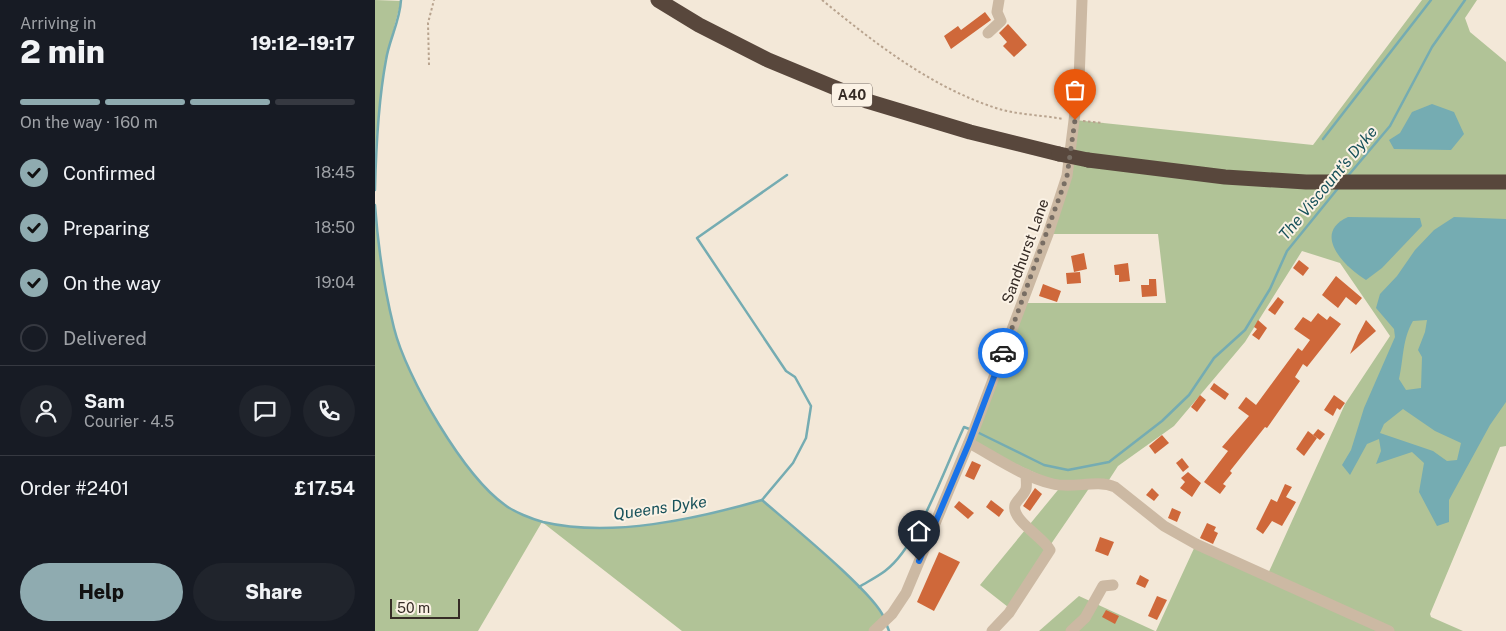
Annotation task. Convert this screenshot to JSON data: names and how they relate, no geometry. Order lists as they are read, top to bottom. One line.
{"streets":{"highway":["A40"],"street":["Sandhurst Lane"]},"water":["The Viscount's Dyke","Queens Dyke"],"scale_bar":"50 m","page":{"heading":["2 min","Arriving in","19:12–19:17"],"panel":["Sam","Courier · 4.5","Order #2401","£17.54"],"bar":"On the way · 160 m","list":[["Confirmed","18:45"],["Preparing","18:50"],["On the way","19:04"],"Delivered"],"buttons":["Help","Share"],"scale":"50 m"}}
